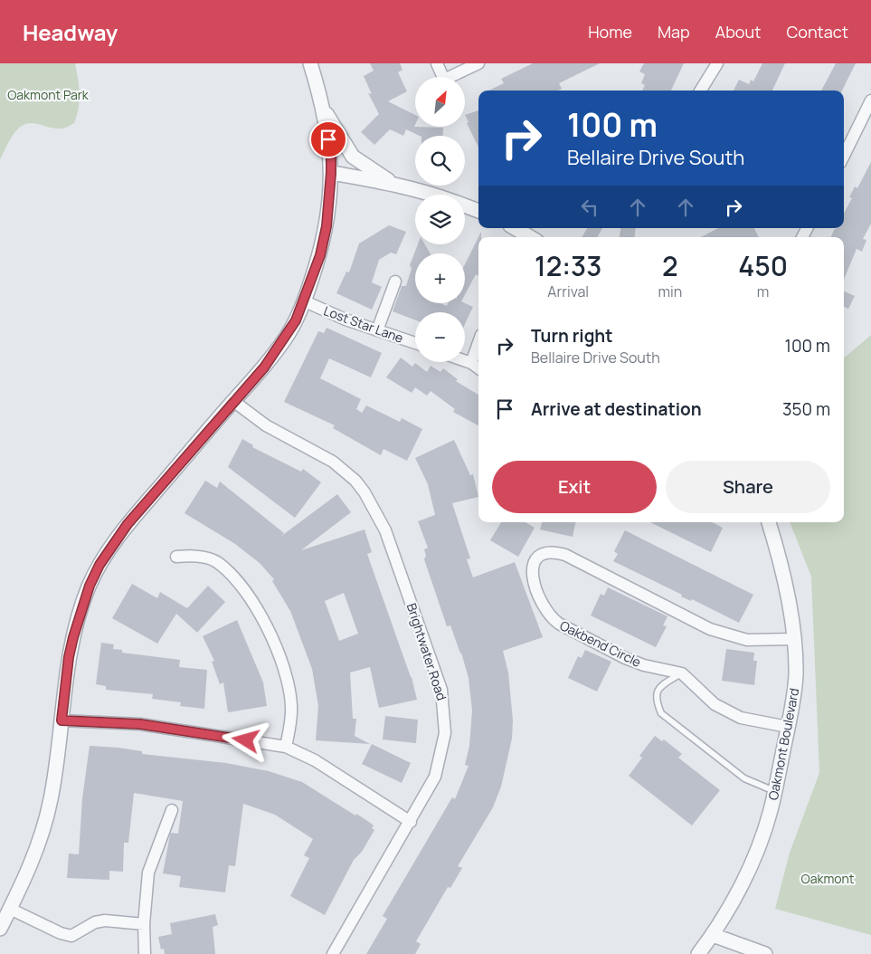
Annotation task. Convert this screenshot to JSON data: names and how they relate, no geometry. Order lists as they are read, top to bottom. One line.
{"streets":{"street":["Lost Star Lane","Oakbend Circle","Brightwater Road","Oakmont Boulevard"]},"crossings":[["Oakbend Circle","Oakmont Boulevard"]],"parks":["Oakmont Park","Oakmont"],"north":"top right","page":{"header":"Headway","nav":["Home","Map","About","Contact"],"map_buttons":["+","−"],"turn":["100 m","Bellaire Drive South"],"eta":["12:33","Arrival","2","min","450","m"],"list":[{"name":"Turn right","note":"Bellaire Drive South","value":"100 m"},{"name":"Arrive at destination","value":"350 m"}],"buttons":["Exit","Share"]}}
